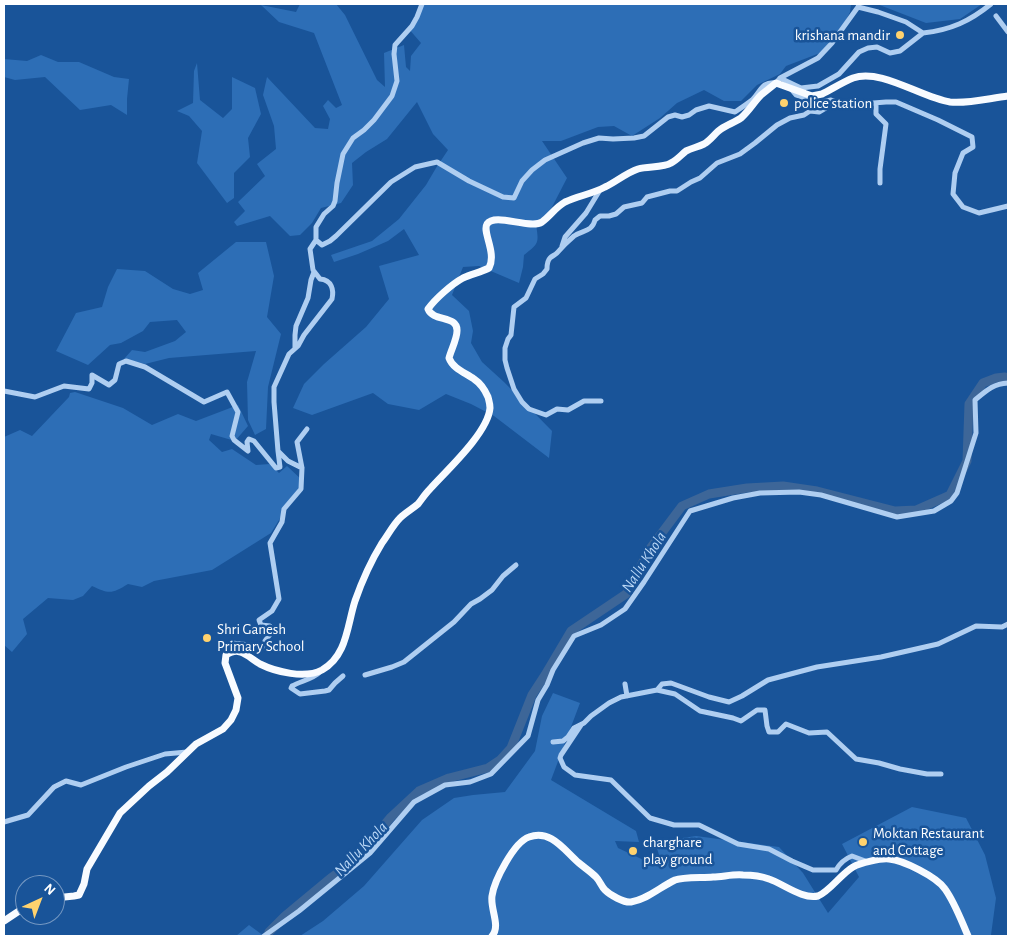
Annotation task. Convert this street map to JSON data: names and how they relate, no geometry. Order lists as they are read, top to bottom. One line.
{"water":["Nallu Khola"],"places":["krishana mandir","police station","Shri Ganesh Primary School","Moktan Restaurant and Cottage","charghare play ground"],"north":"top right"}
